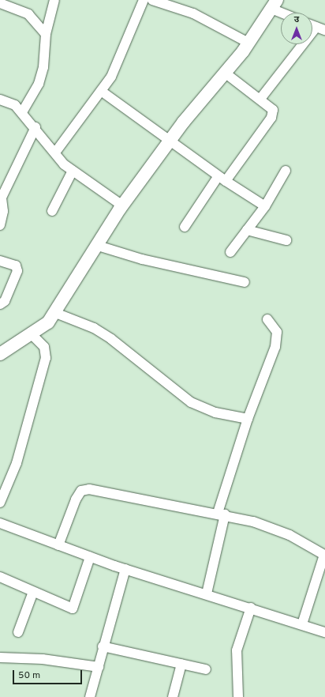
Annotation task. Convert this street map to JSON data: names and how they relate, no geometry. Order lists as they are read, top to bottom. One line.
{"scale_bar":"50 m","north":"top"}
